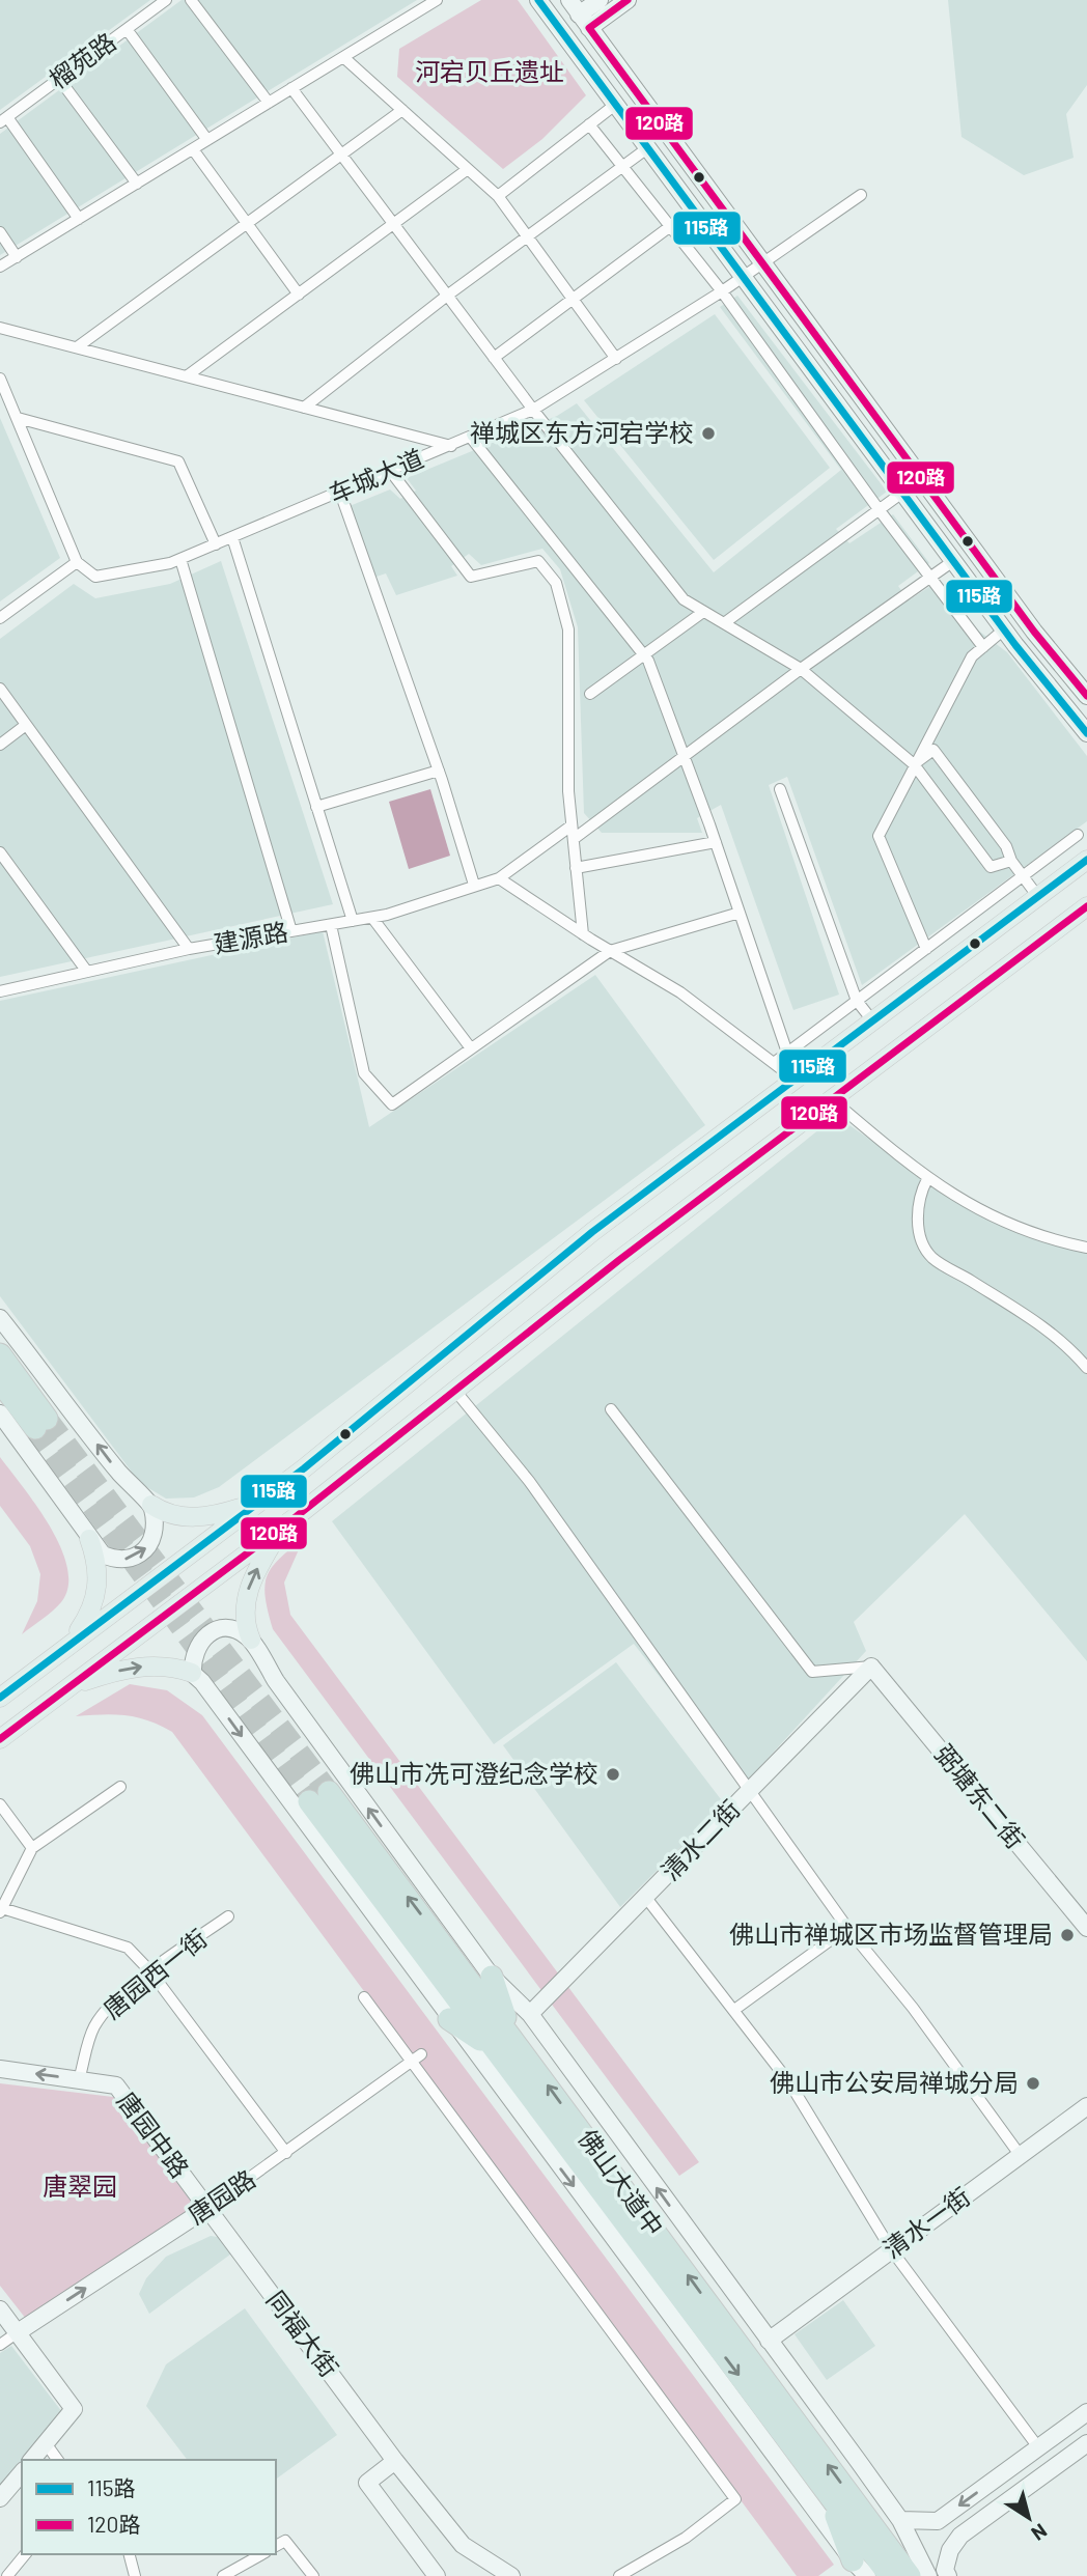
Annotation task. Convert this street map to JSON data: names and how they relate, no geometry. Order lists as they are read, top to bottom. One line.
{"streets":{"highway":["佛山大道中"],"main road":["弼塘东二街","清水二街","唐园中路","唐园路","清水一街","同福大街"],"street":["榴苑路","车城大道","建源路","唐园西一街"]},"crossings":[["弼塘东二街","清水二街"],["唐园西一街","唐园中路"],["唐园中路","唐园路"],["唐园中路","同福大街"],["唐园路","同福大街"]],"one_way":["唐园路"],"parks":["河宕贝丘遗址","唐翠园"],"places":["禅城区东方河宕学校","佛山市冼可澄纪念学校","佛山市禅城区市场监督管理局","佛山市公安局禅城分局"],"lines":["transit line 115路","transit line 120路"],"legend":["115路","120路"],"north":"bottom right"}
